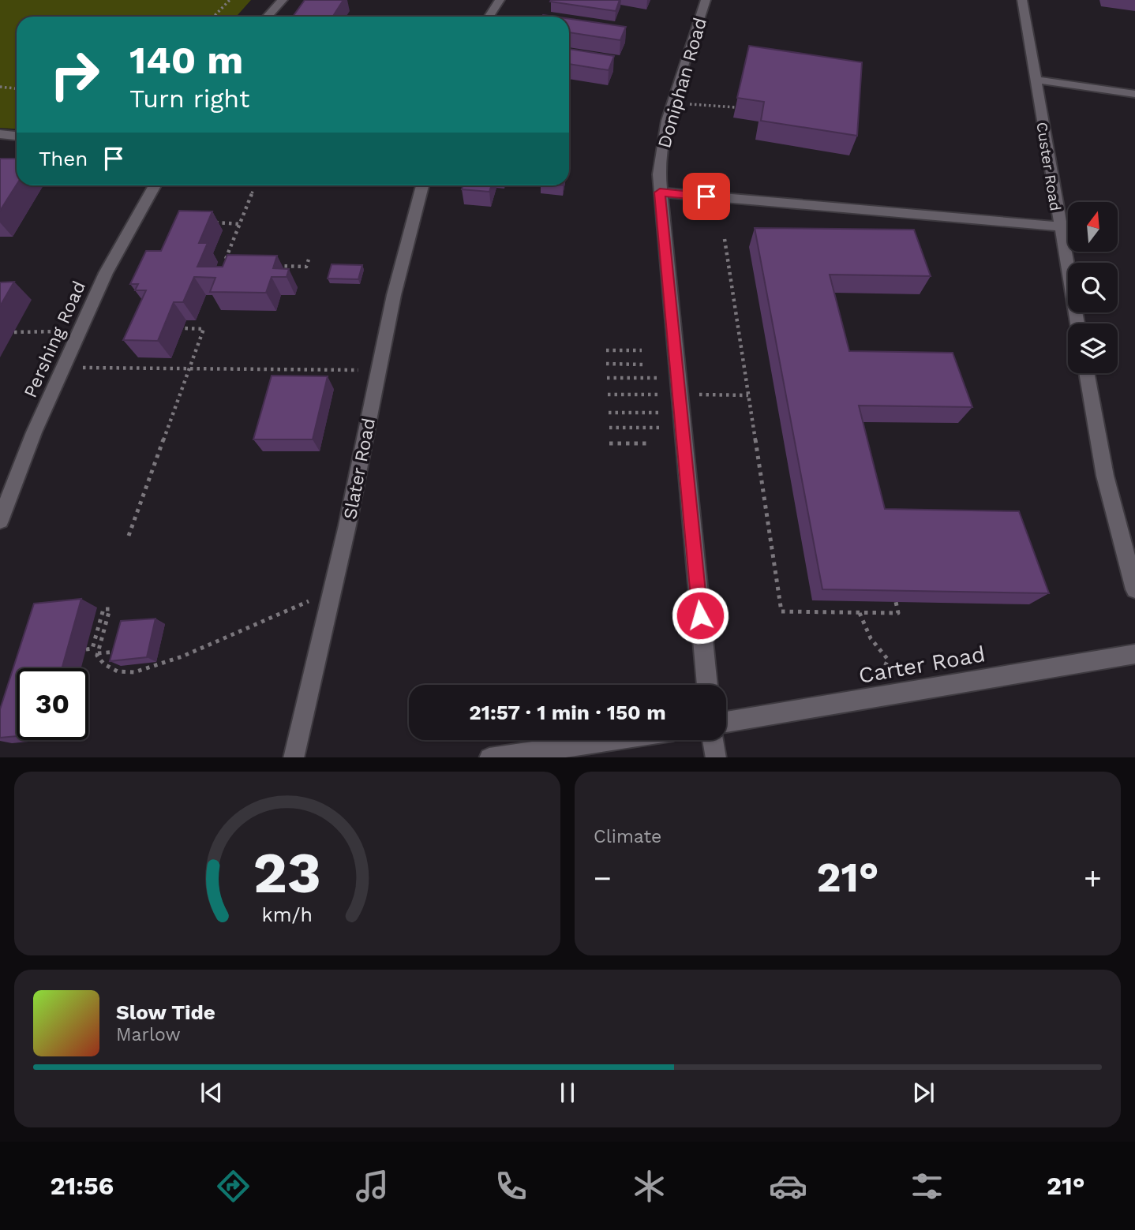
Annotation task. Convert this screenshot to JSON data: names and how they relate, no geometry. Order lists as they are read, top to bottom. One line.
{"streets":{"street":["Doniphan Road","Custer Road","Pershing Road","Slater Road","Carter Road"]},"north":"top","page":{"turn":["140 m","Turn right"],"then":"Then","limit":"30","trip":"21:57 · 1 min · 150 m","tile":"Climate","heat":["−","21°","+"],"song":["Slow Tide","Marlow"],"tabs":["21:56","21°"],"gauge":["23","km/h"]}}
